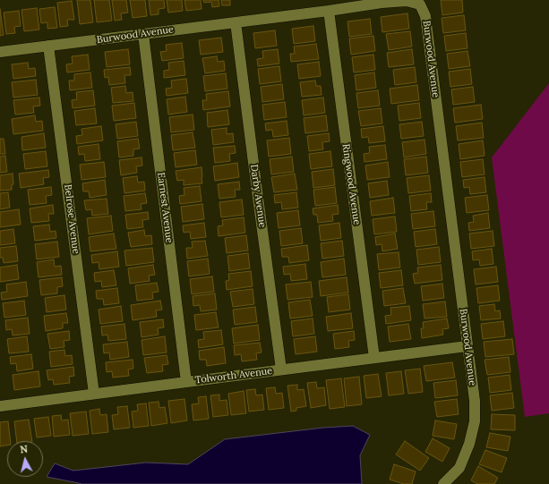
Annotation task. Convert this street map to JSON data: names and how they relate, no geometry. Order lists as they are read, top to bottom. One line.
{"streets":{"street":["Burwood Avenue","Ringwood Avenue","Darby Avenue","Earnest Avenue","Belrose Avenue","Tolworth Avenue"]},"crossings":[["Burwood Avenue","Ringwood Avenue"],["Burwood Avenue","Darby Avenue"],["Burwood Avenue","Earnest Avenue"],["Burwood Avenue","Belrose Avenue"],["Burwood Avenue","Tolworth Avenue"],["Ringwood Avenue","Tolworth Avenue"],["Darby Avenue","Tolworth Avenue"],["Earnest Avenue","Tolworth Avenue"],["Belrose Avenue","Tolworth Avenue"]],"north":"top"}
